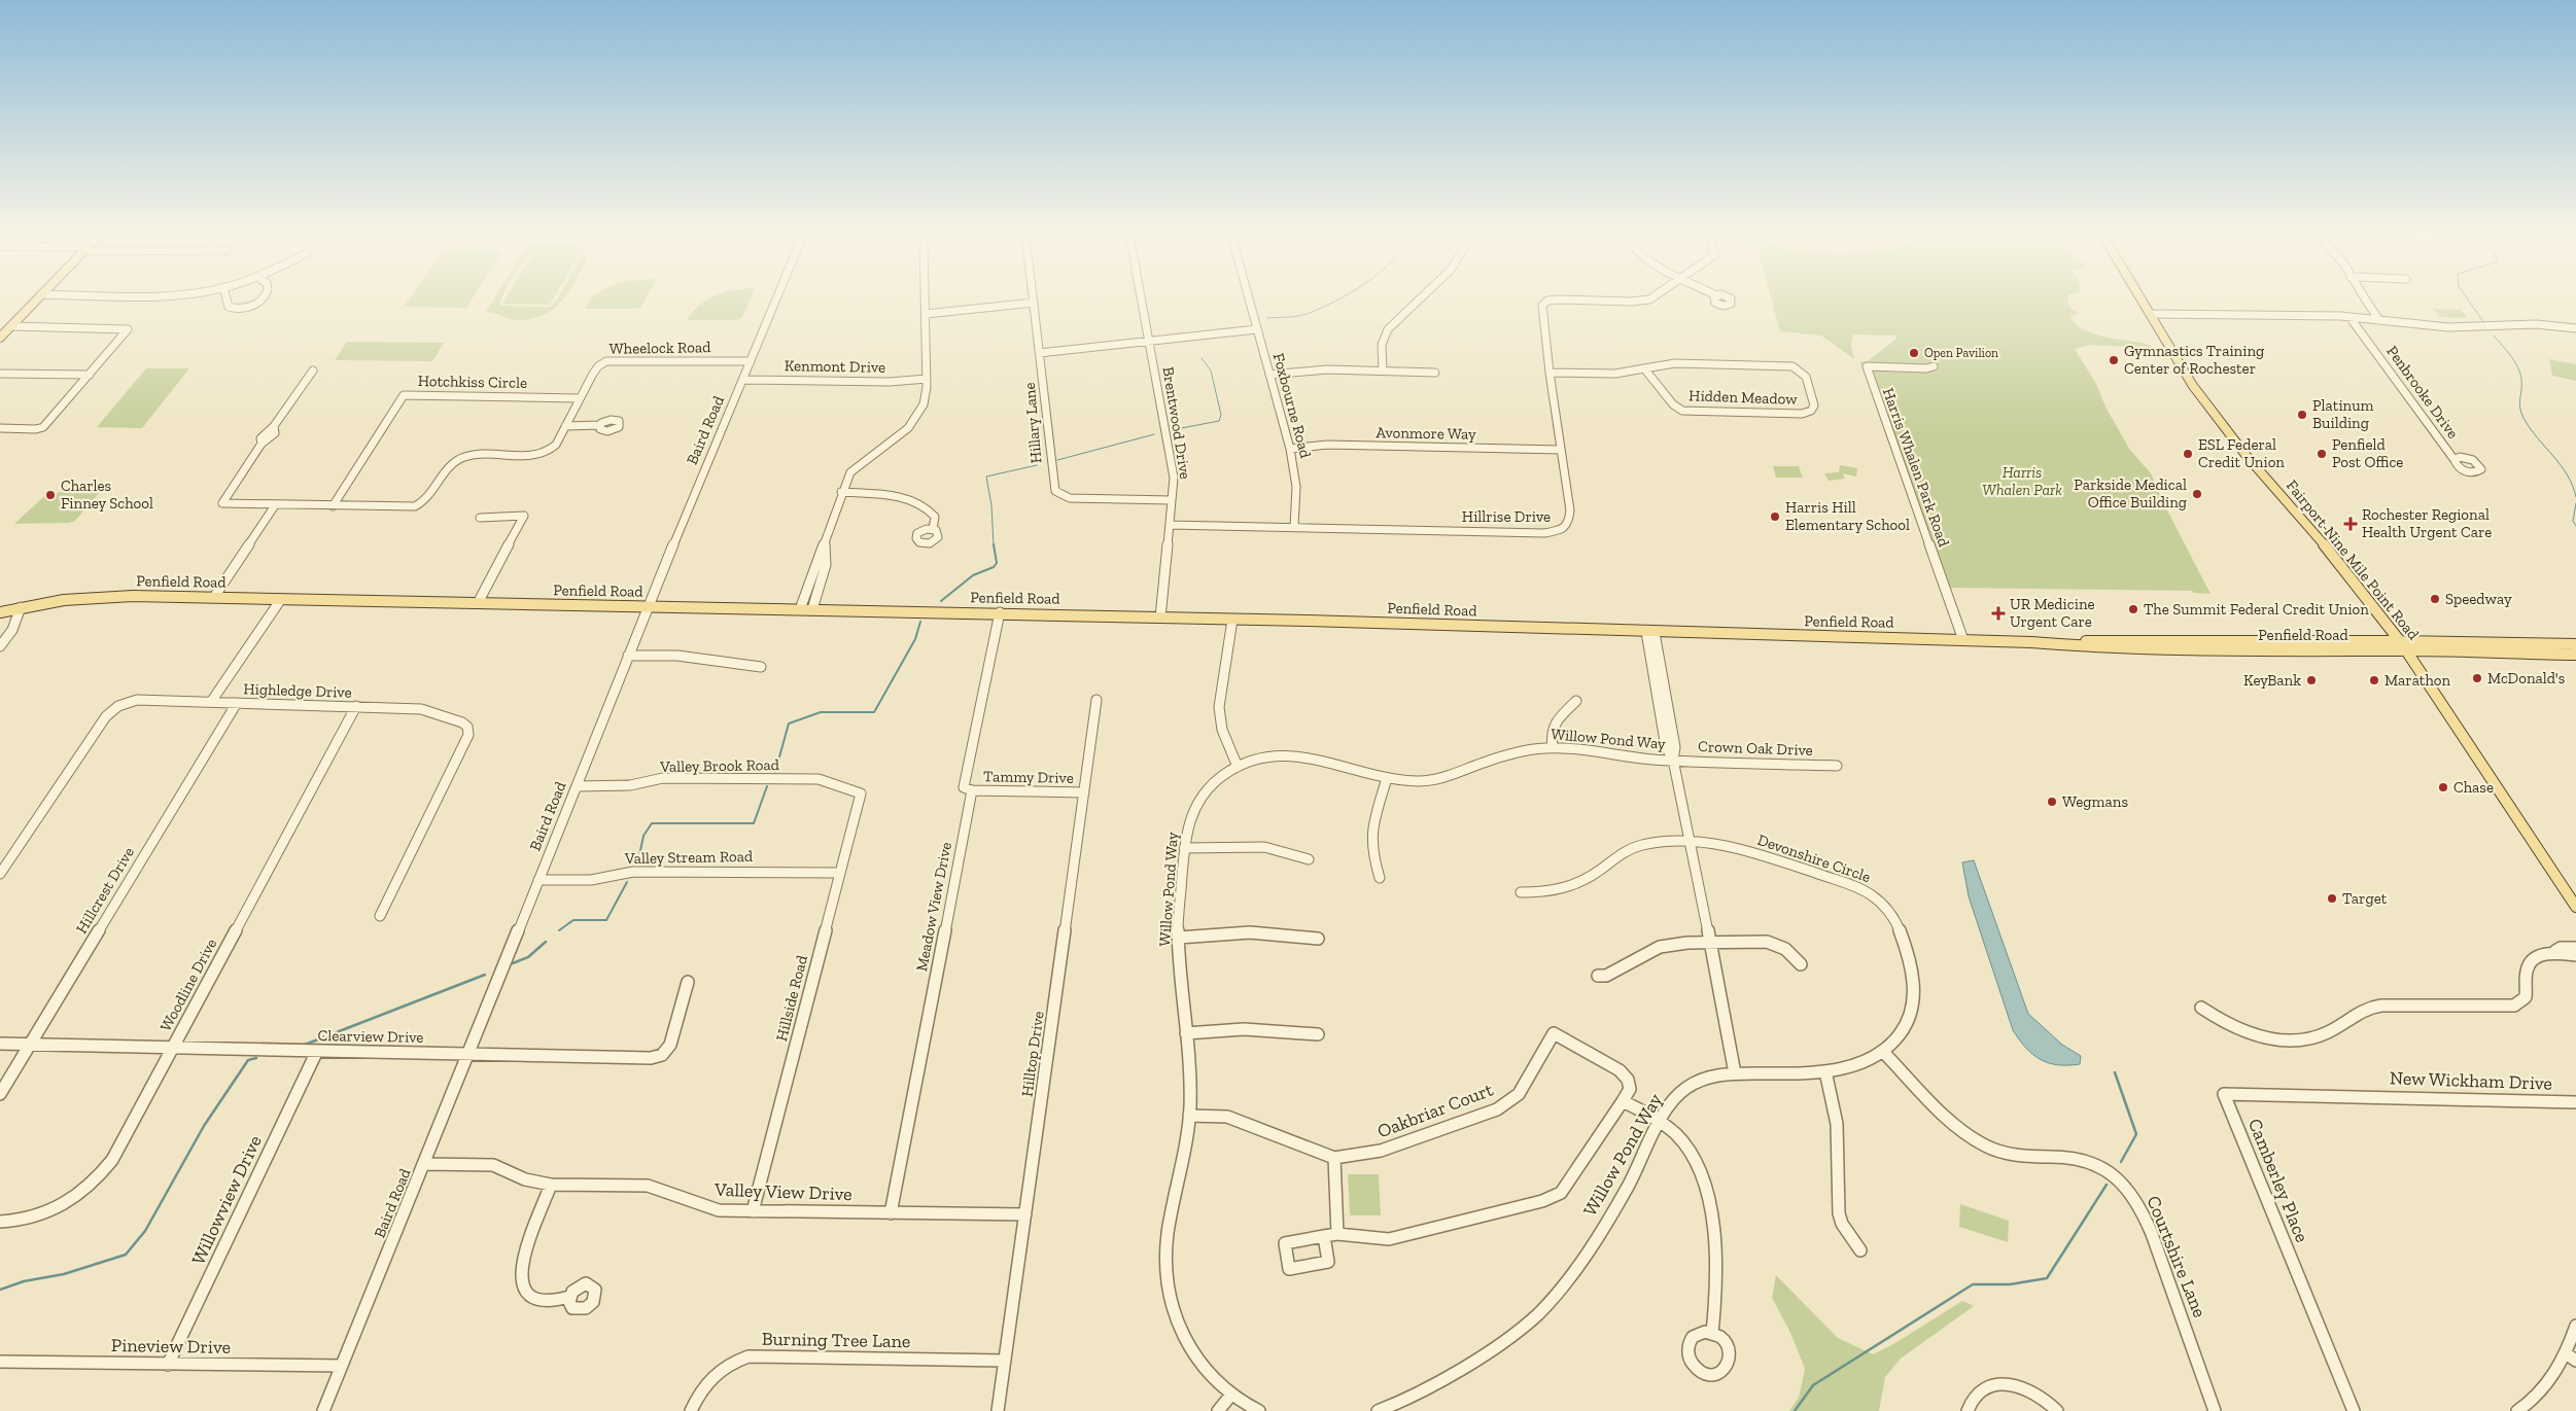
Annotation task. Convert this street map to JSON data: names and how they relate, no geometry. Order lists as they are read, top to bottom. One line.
{"streets":{"main road":["Fairport-Nine Mile Point Road","Penfield Road"],"street":["Wheelock Road","Kenmont Drive","Hotchkiss Circle","Penbrooke Drive","Hidden Meadow","Foxbourne Road","Hillary Lane","Brentwood Drive","Baird Road","Avonmore Way","Harris Whalen Park Road","Hillrise Drive","Highledge Drive","Willow Pond Way","Crown Oak Drive","Valley Brook Road","Tammy Drive","Valley Stream Road","Devonshire Circle","Hillcrest Drive","Meadow View Drive","Woodline Drive","Hillside Road","Clearview Drive","Hilltop Drive","New Wickham Drive","Oakbriar Court","Camberley Place","Valley View Drive","Willowview Drive","Courtshire Lane","Burning Tree Lane","Pineview Drive"]},"crossings":[["Wheelock Road","Hotchkiss Circle"],["Wheelock Road","Baird Road"],["Kenmont Drive","Baird Road"],["Penbrooke Drive","Fairport-Nine Mile Point Road"],["Hidden Meadow","Hillrise Drive"],["Foxbourne Road","Avonmore Way"],["Foxbourne Road","Hillrise Drive"],["Hillary Lane","Brentwood Drive"],["Brentwood Drive","Hillrise Drive"],["Brentwood Drive","Penfield Road"],["Baird Road","Penfield Road"],["Baird Road","Valley Brook Road"],["Baird Road","Valley Stream Road"],["Baird Road","Clearview Drive"],["Baird Road","Valley View Drive"],["Baird Road","Pineview Drive"],["Avonmore Way","Hillrise Drive"],["Harris Whalen Park Road","Penfield Road"],["Fairport-Nine Mile Point Road","Penfield Road"],["Penfield Road","Willow Pond Way"],["Penfield Road","Meadow View Drive"],["Highledge Drive","Hillcrest Drive"],["Highledge Drive","Woodline Drive"],["Willow Pond Way","Crown Oak Drive"],["Willow Pond Way","Devonshire Circle"],["Willow Pond Way","Oakbriar Court"],["Valley Brook Road","Hillside Road"],["Tammy Drive","Meadow View Drive"],["Tammy Drive","Hilltop Drive"],["Valley Stream Road","Hillside Road"],["Devonshire Circle","Courtshire Lane"],["Hillcrest Drive","Clearview Drive"],["Meadow View Drive","Valley View Drive"],["Woodline Drive","Clearview Drive"],["Hillside Road","Valley View Drive"],["Clearview Drive","Willowview Drive"],["Hilltop Drive","Valley View Drive"],["Hilltop Drive","Burning Tree Lane"],["New Wickham Drive","Camberley Place"],["Willowview Drive","Pineview Drive"]],"parks":["Harris Whalen Park"],"places":{"other":["Open Pavilion","Gymnastics Training Center of Rochester","Platinum Building","ESL Federal Credit Union","Penfield Post Office","Parkside Medical Office Building","Charles Finney School","Harris Hill Elementary School","Speedway","The Summit Federal Credit Union","McDonald's","KeyBank","Marathon","Chase","Wegmans","Target"],"health":["Rochester Regional Health Urgent Care","UR Medicine Urgent Care"]}}
